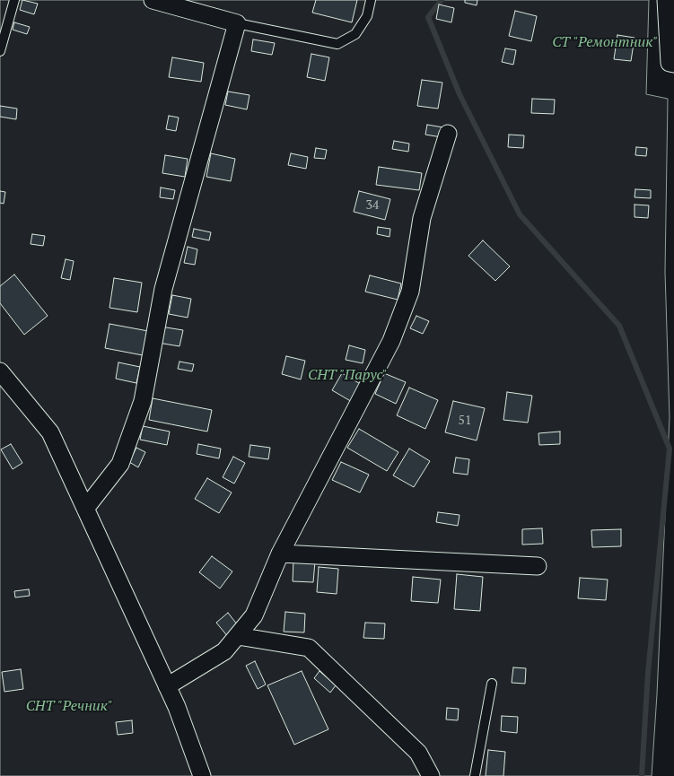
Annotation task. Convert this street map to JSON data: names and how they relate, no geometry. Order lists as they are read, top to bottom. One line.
{"parks":["СТ \"Ремонтник\"","СНТ \"Парус\"","СНТ \"Речник\""],"house_numbers":["34","51"]}
